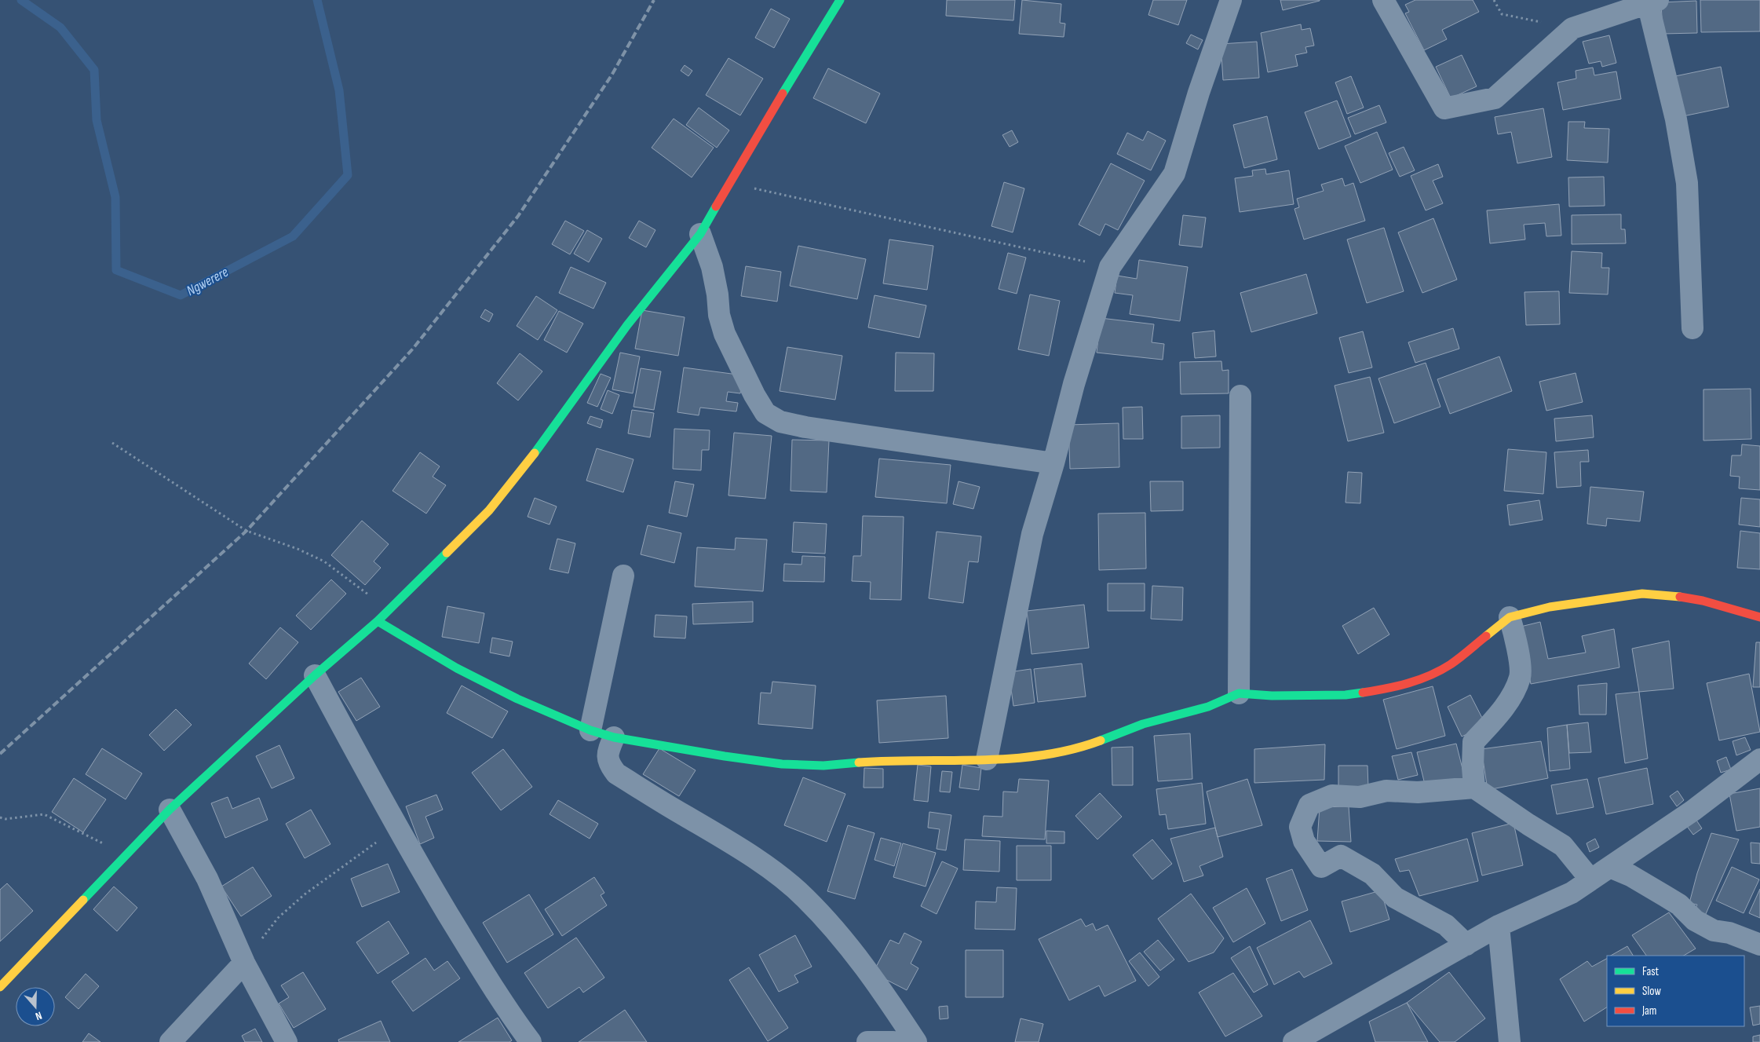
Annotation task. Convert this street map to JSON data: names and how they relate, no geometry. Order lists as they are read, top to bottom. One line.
{"water":["Ngwerere"],"legend":["Fast","Slow","Jam"],"north":"bottom"}
